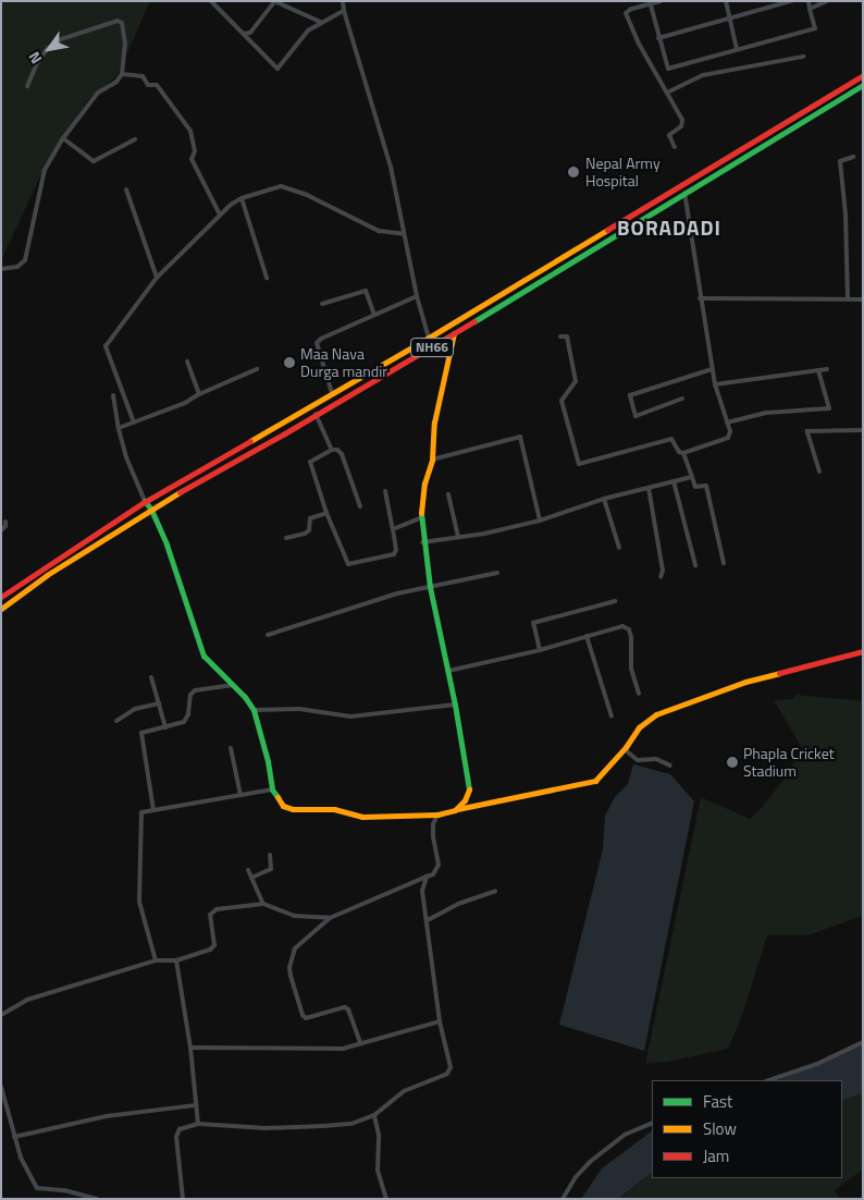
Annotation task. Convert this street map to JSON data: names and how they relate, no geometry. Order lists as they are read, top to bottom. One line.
{"streets":{"main road":["NH66"]},"districts":["BORADADI"],"places":["Nepal Army Hospital","Maa Nava Durga mandir","Phapla Cricket Stadium"],"legend":["Fast","Slow","Jam"],"north":"bottom left"}
